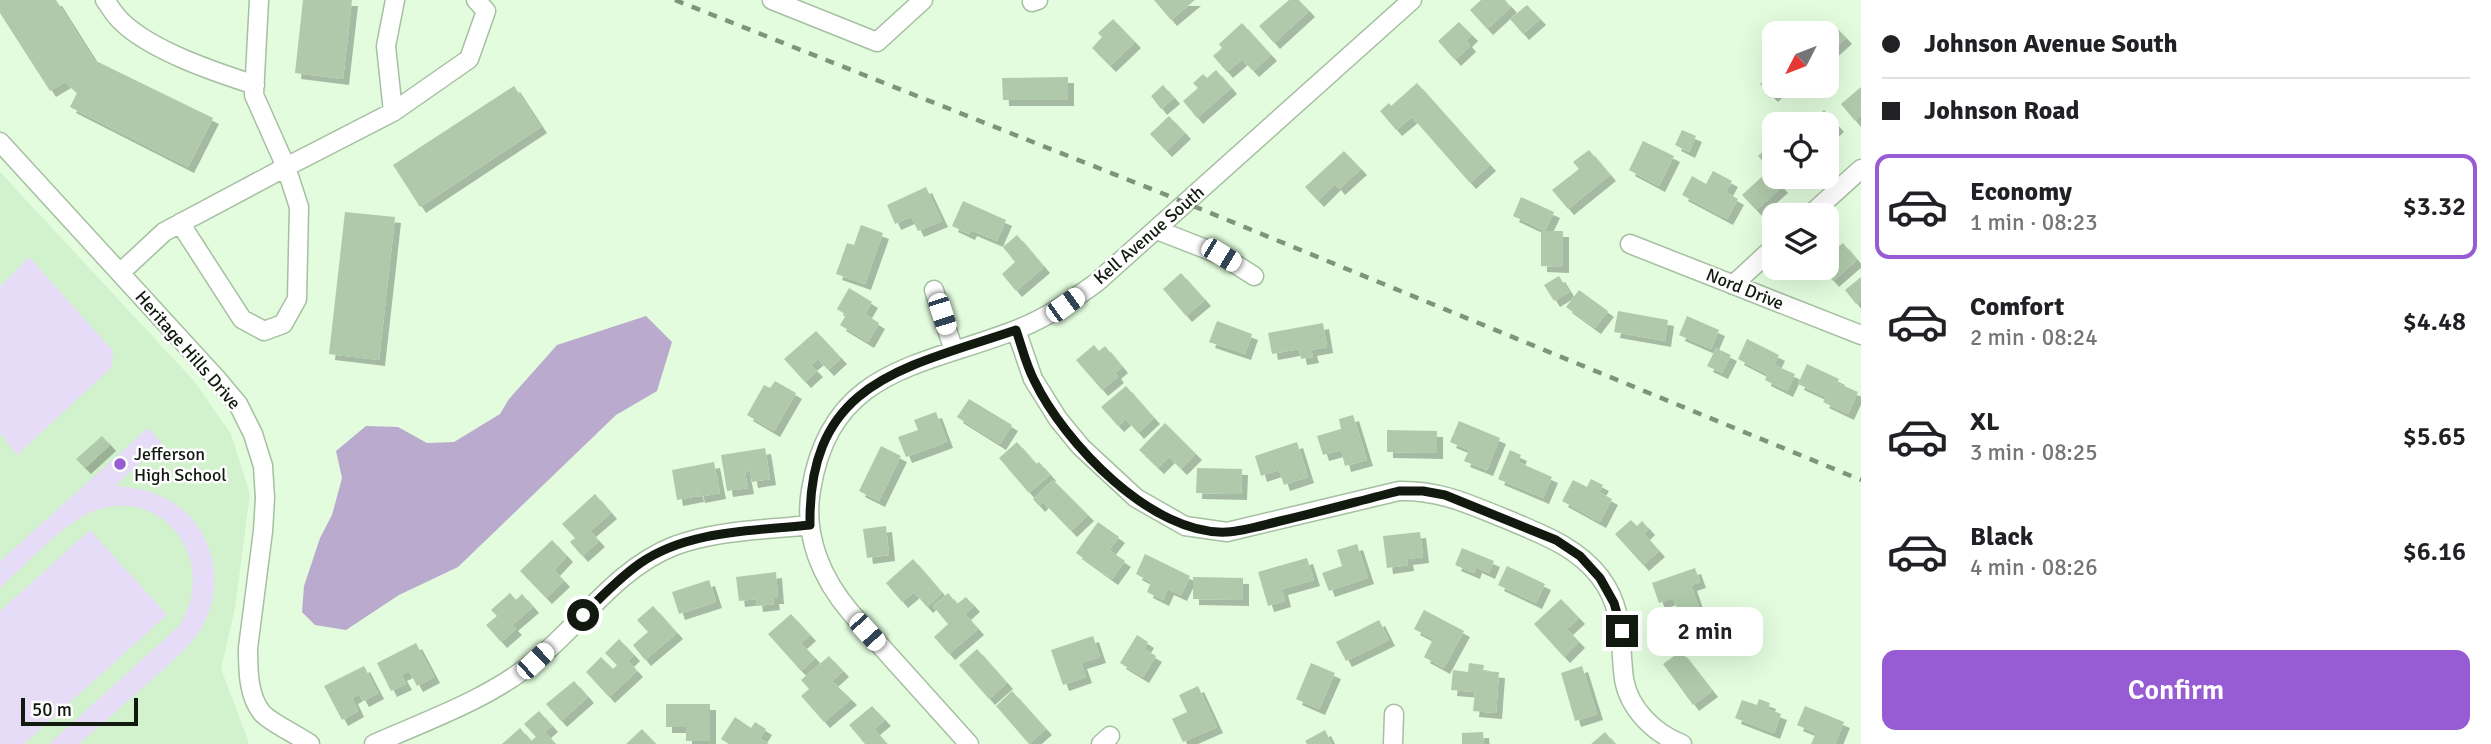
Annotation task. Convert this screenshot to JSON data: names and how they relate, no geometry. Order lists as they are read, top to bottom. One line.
{"streets":{"street":["Kell Avenue South","Nord Drive","Heritage Hills Drive"]},"places":["Jefferson High School"],"scale_bar":"50 m","north":"bottom left","page":{"banner":["Johnson Avenue South","Johnson Road"],"list":[{"name":"Economy","note":"1 min · 08:23","value":"$3.32"},{"name":"Comfort","note":"2 min · 08:24","value":"$4.48"},{"name":"XL","note":"3 min · 08:25","value":"$5.65"},{"name":"Black","note":"4 min · 08:26","value":"$6.16"}],"bubble":"2 min","buttons":"Confirm","scale":"50 m"}}
